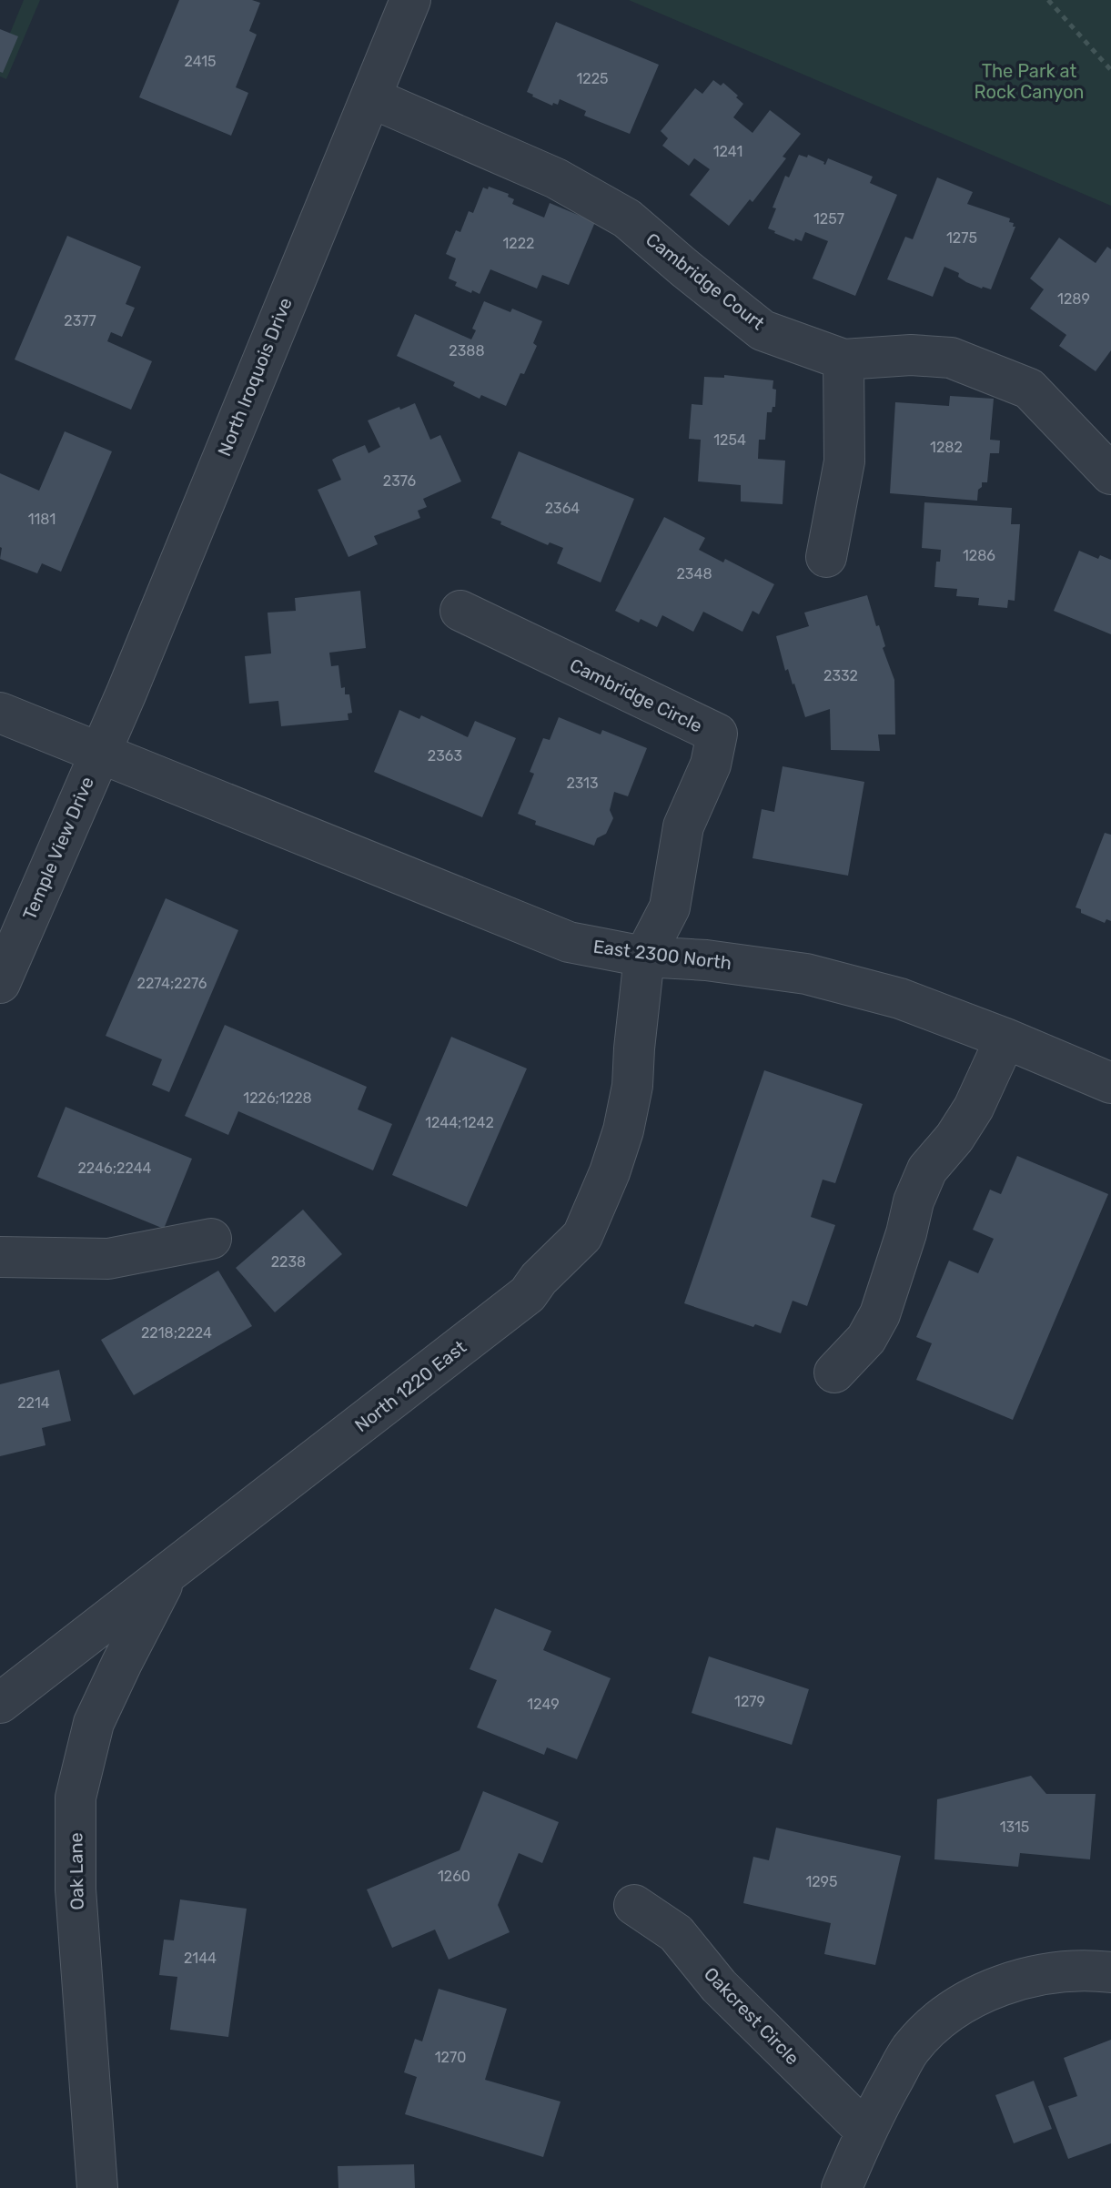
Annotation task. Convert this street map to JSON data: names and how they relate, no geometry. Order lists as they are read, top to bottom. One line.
{"streets":{"street":["Cambridge Court","North Iroquois Drive","Cambridge Circle","Temple View Drive","East 2300 North","North 1220 East","Oak Lane","Oakcrest Circle"]},"crossings":[["Cambridge Court","North Iroquois Drive"],["North Iroquois Drive","Temple View Drive"],["North Iroquois Drive","East 2300 North"],["Cambridge Circle","East 2300 North"],["Cambridge Circle","North 1220 East"],["Temple View Drive","East 2300 North"],["East 2300 North","North 1220 East"],["North 1220 East","Oak Lane"]],"parks":["The Park at Rock Canyon"],"house_numbers":["2415","1225","1241","1257","1275","1222","1289","2377","2388","1254","1282","2376","2364","1181","1286","2348","2332","2363","2313","2274;2276","1226;1228","1244;1242","2246;2244","2238","2218;2224","2214","1279","1249","1315","1260","1295","2144","1270"]}
